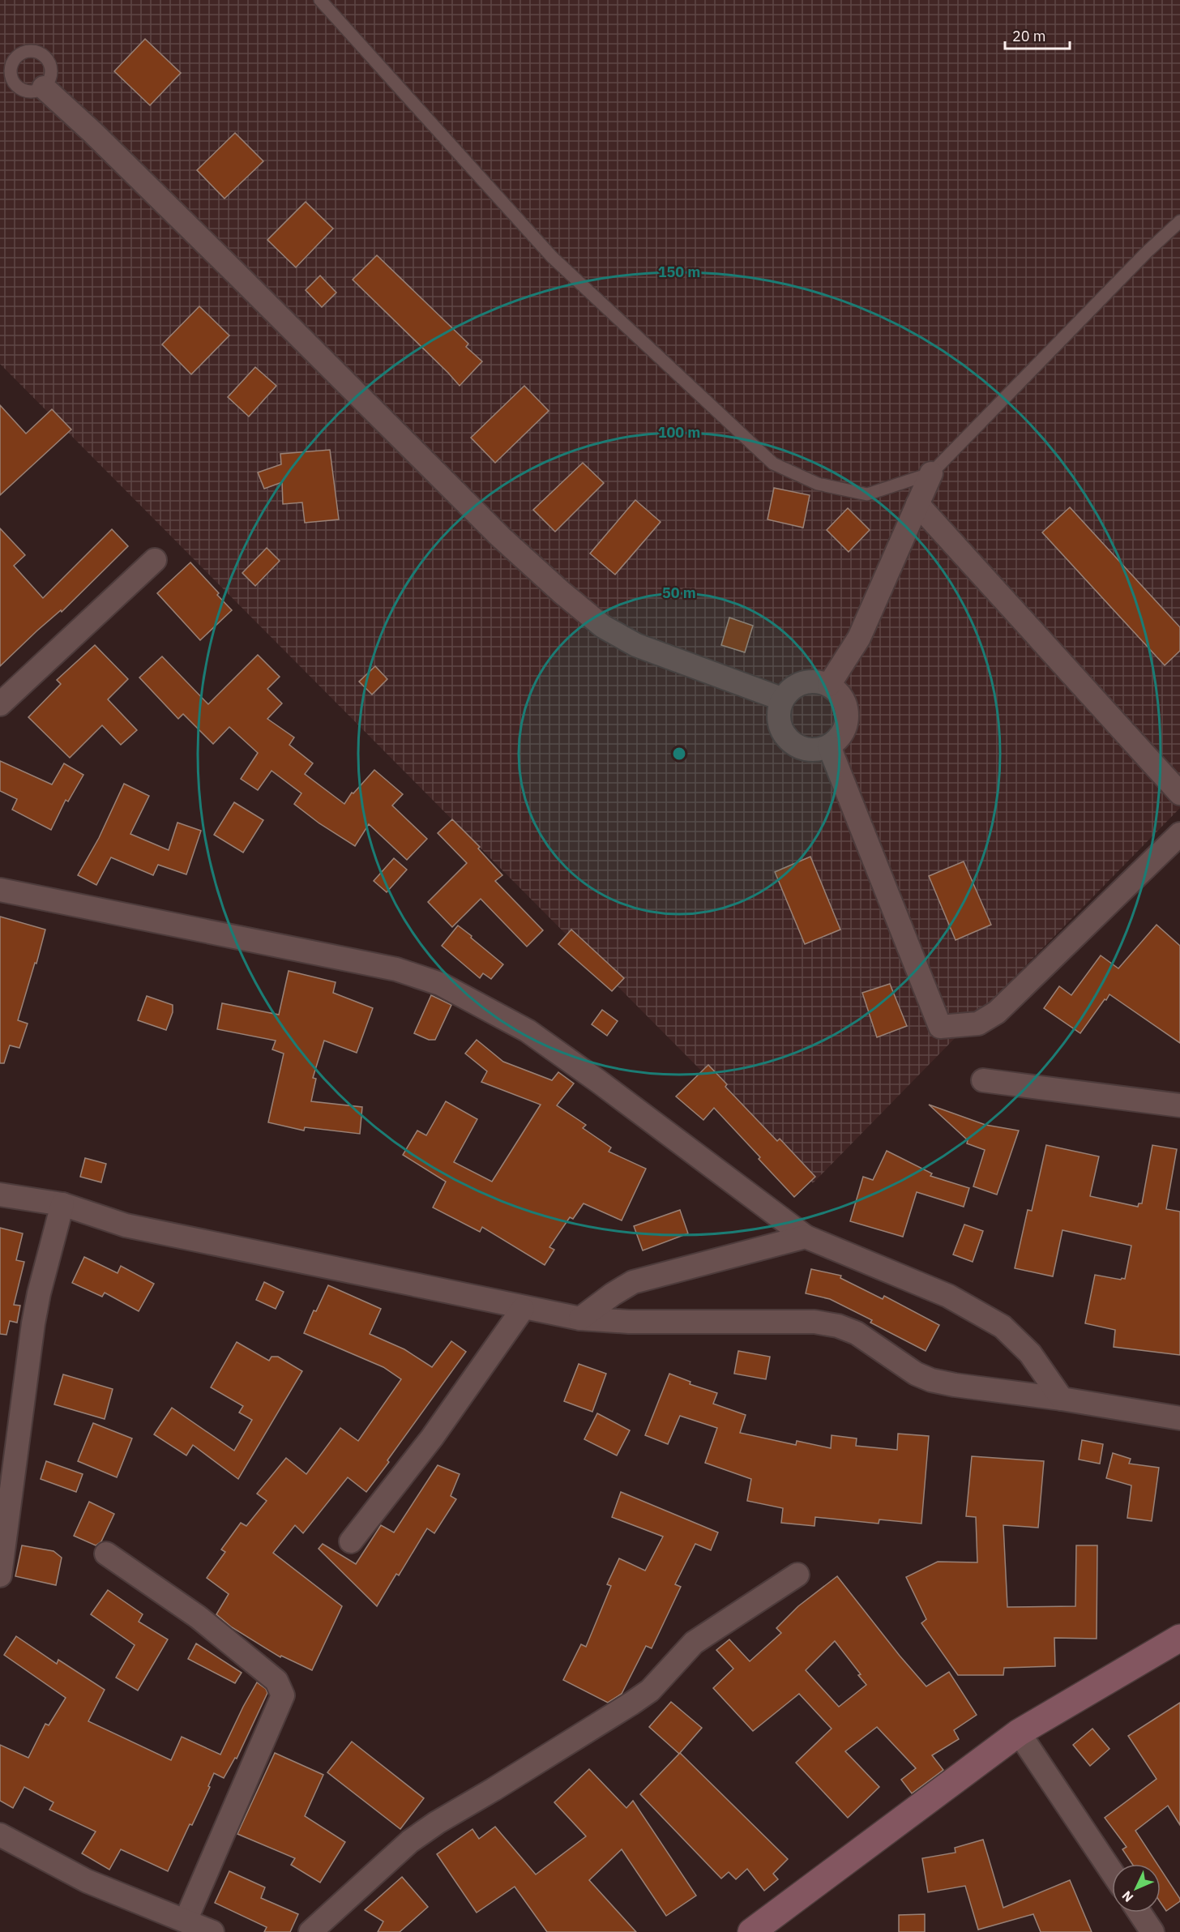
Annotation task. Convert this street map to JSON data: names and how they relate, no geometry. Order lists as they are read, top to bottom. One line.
{"scale_bar":"20 m","north":"bottom left","rings":["150 m","100 m","50 m"]}
